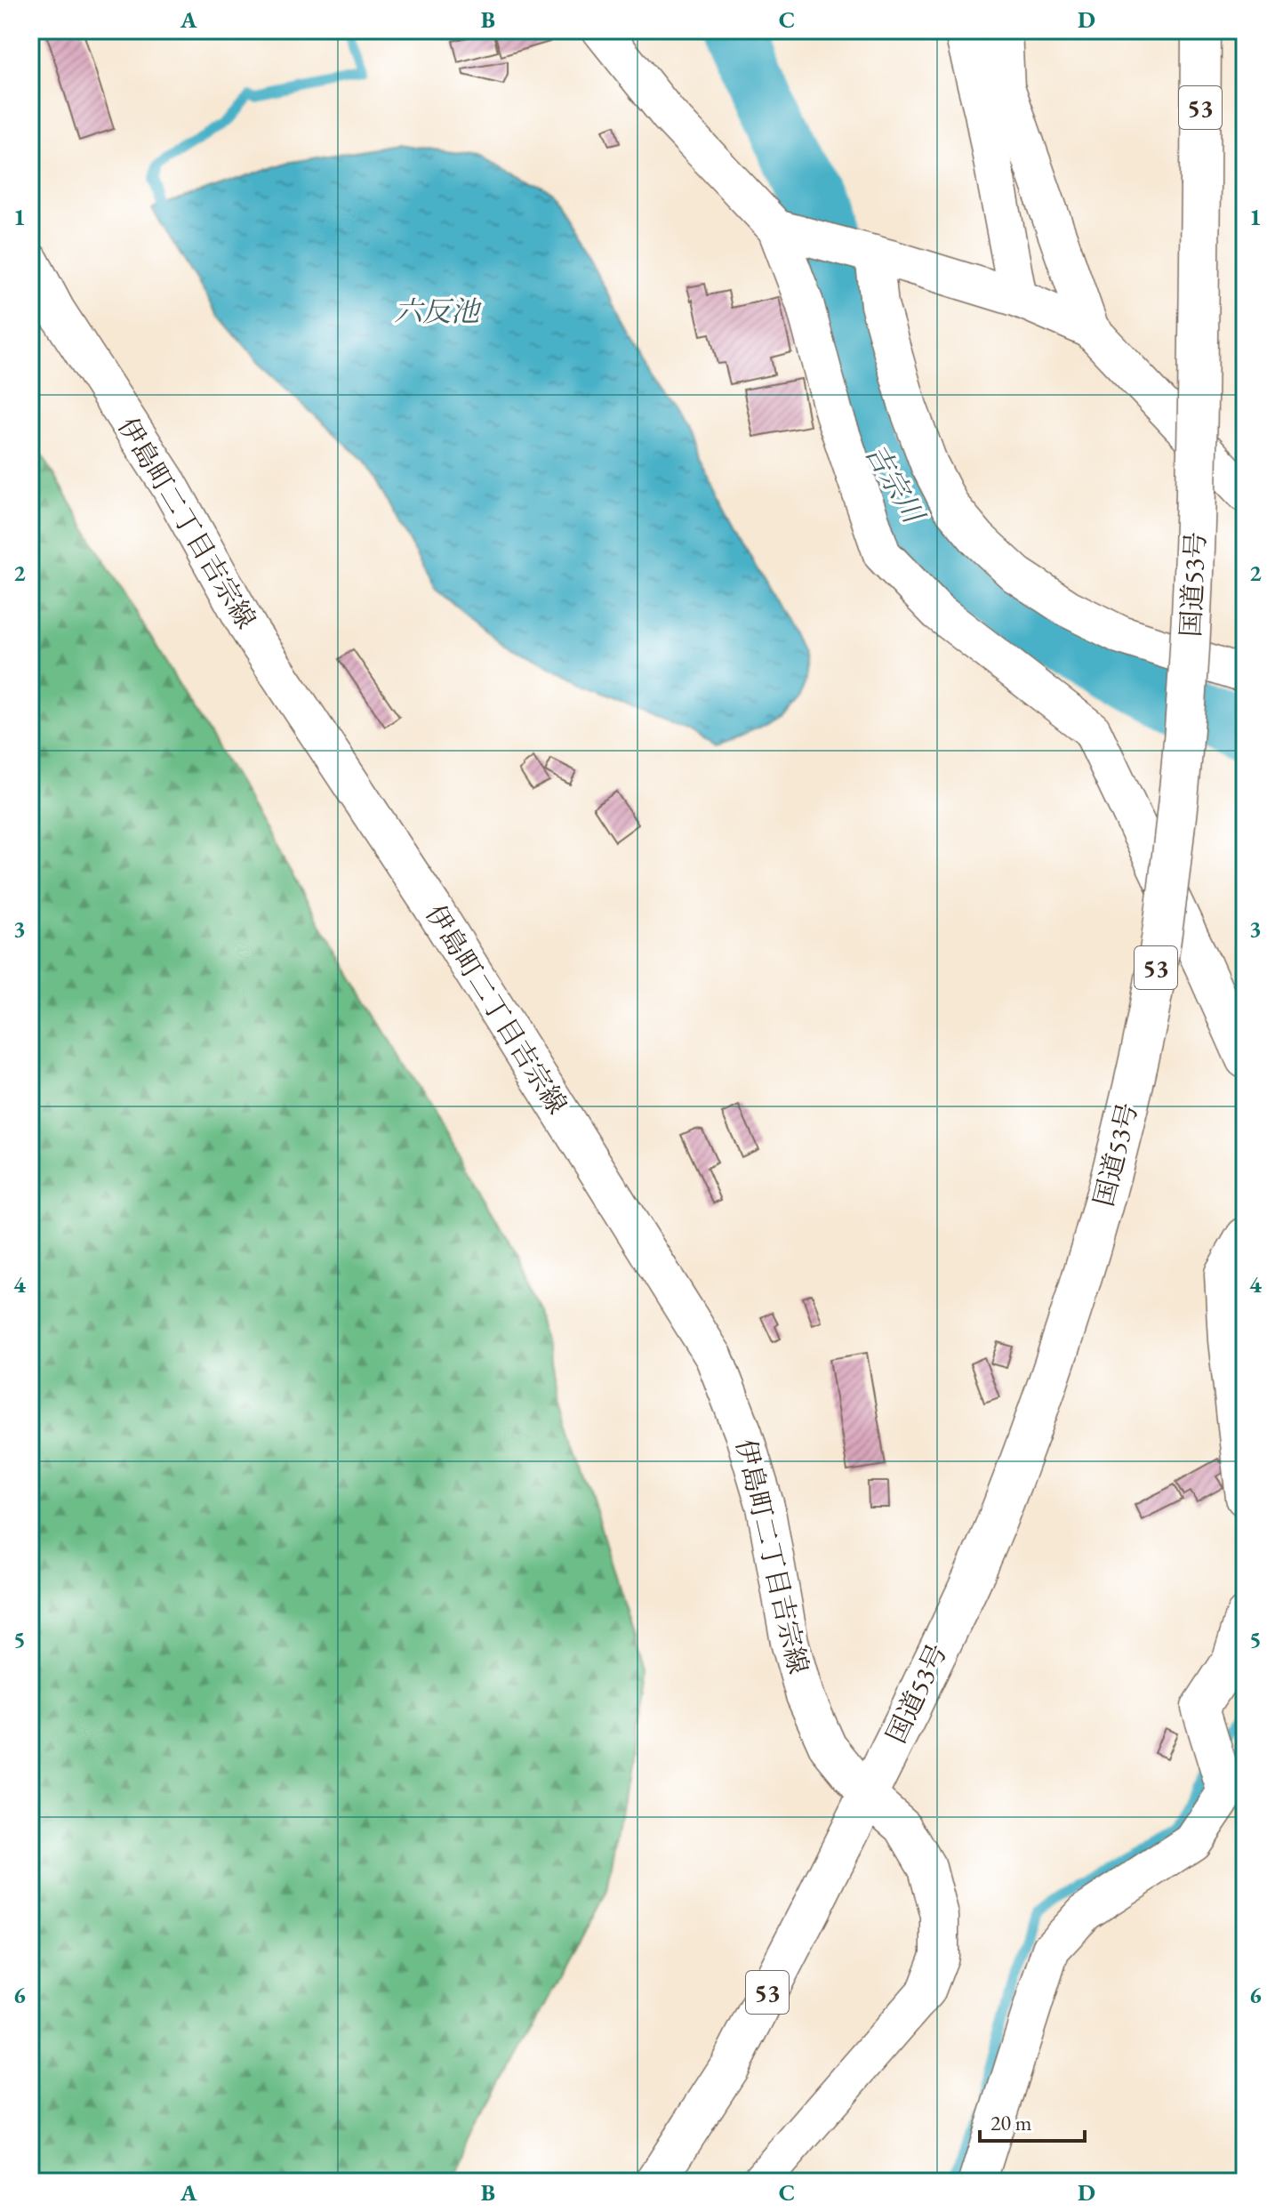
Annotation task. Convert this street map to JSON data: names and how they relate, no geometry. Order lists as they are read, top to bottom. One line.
{"streets":{"highway":["53","国道53号"],"street":["伊島町二丁目吉宗線"]},"crossings":[["伊島町二丁目吉宗線","国道53号"]],"water":["六反池","吉宗川"],"scale_bar":"20 m","grid":{"columns":["A","B","C","D"],"rows":["1","2","3","4","5","6"]}}
